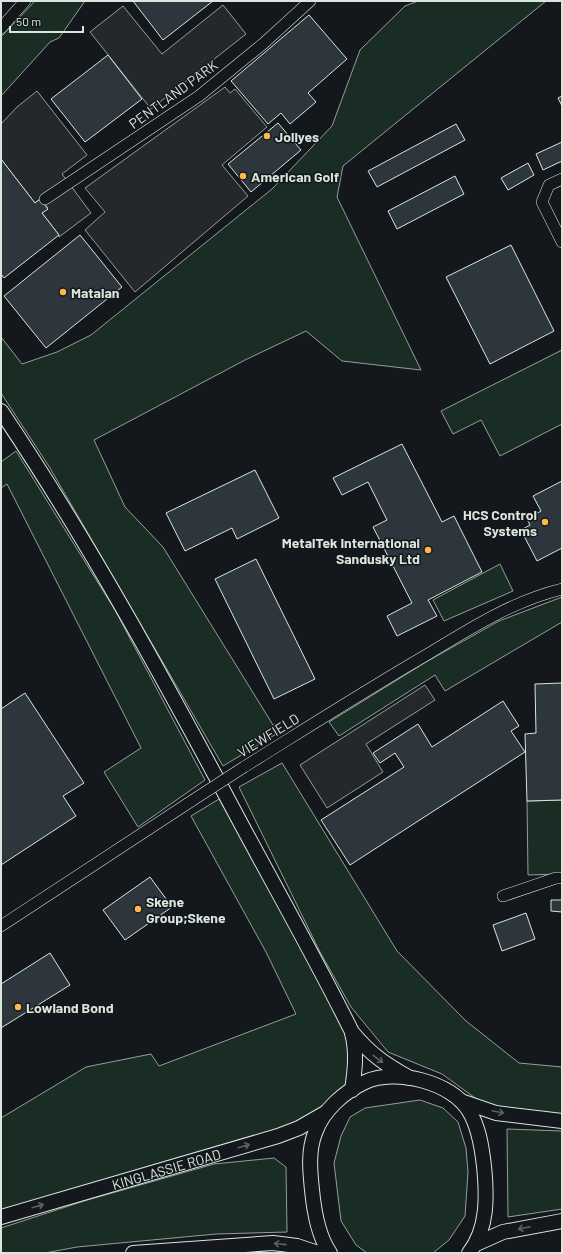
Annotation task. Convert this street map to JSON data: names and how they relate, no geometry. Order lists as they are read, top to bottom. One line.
{"streets":{"main road":["KINGLASSIE ROAD"],"street":["PENTLAND PARK","VIEWFIELD"]},"places":["Jollyes","American Golf","Matalan","HCS Control Systems","MetalTek International Sandusky Ltd","Skene Group;Skene","Lowland Bond"],"scale_bar":"50 m"}
